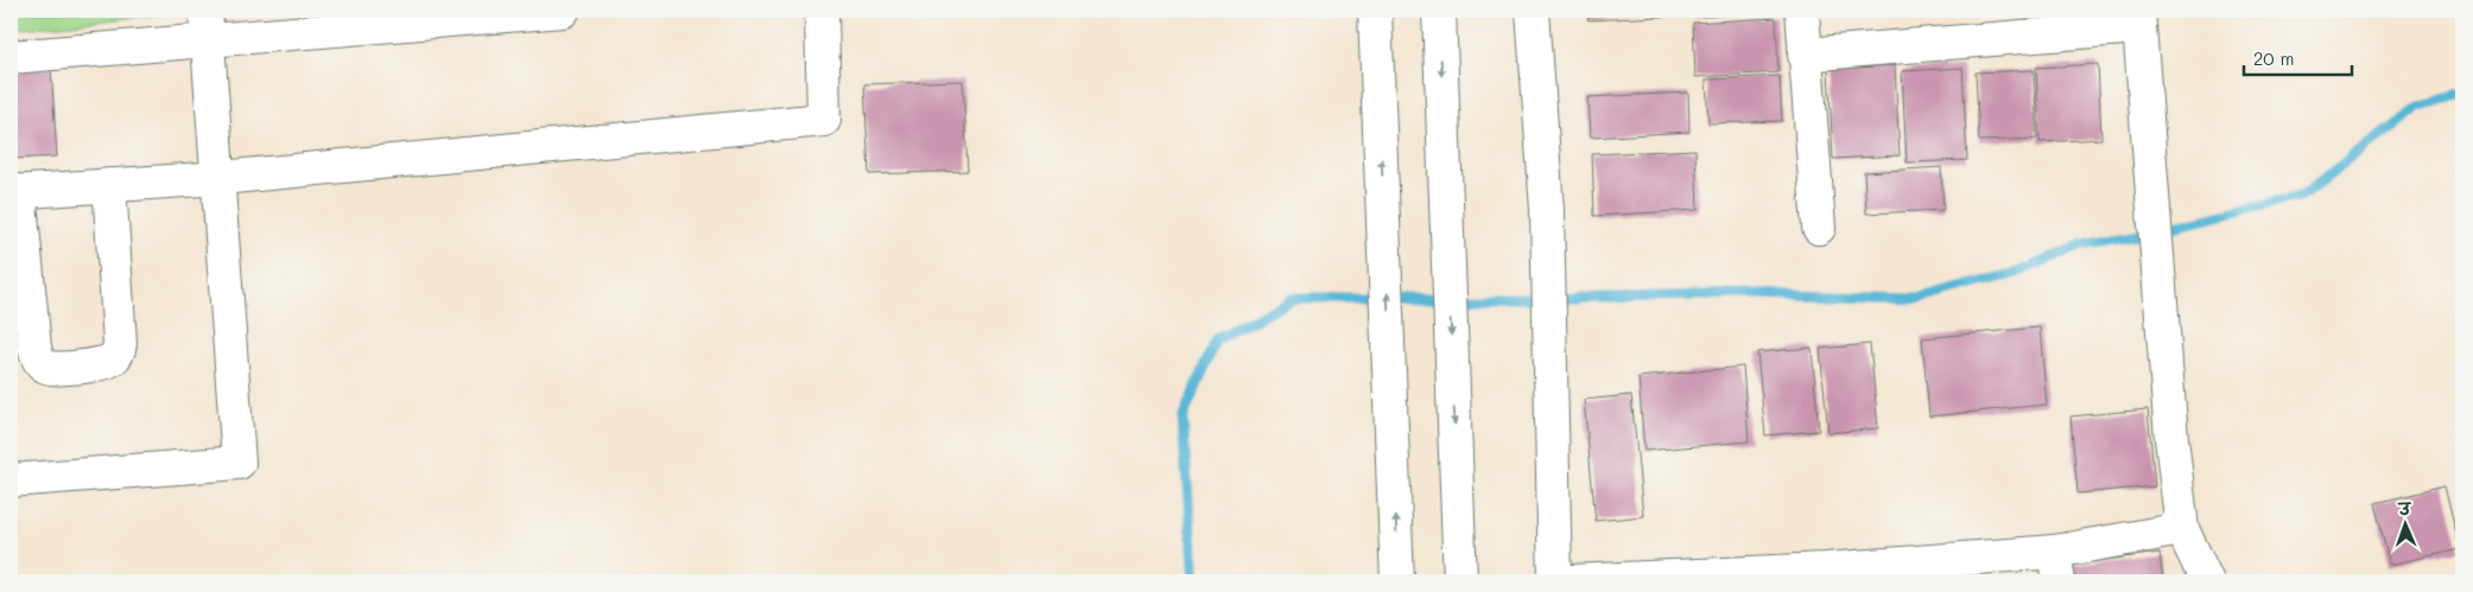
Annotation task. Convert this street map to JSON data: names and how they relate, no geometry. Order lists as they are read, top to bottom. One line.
{"scale_bar":"20 m","north":"top"}
